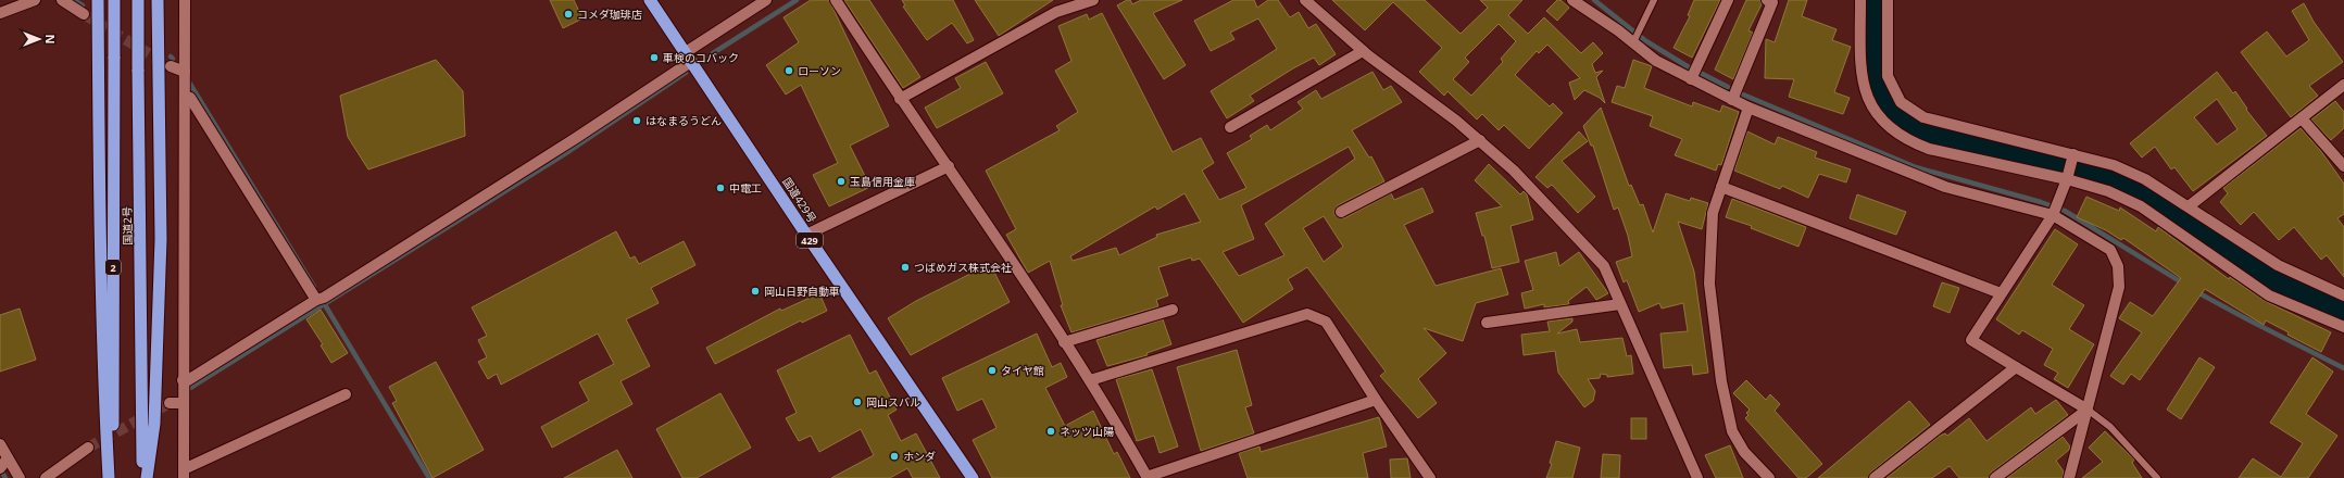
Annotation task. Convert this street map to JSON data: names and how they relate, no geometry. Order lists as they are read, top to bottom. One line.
{"streets":{"highway":["国道429号","国道2号","429","2"]},"places":["コメダ珈琲店","車検のコバック","ローソン","はなまるうどん","玉島信用金庫","中電工","つばめガス株式会社","岡山日野自動車","タイヤ館","岡山スバル","ネッツ山陽","ホンダ"],"north":"right"}
